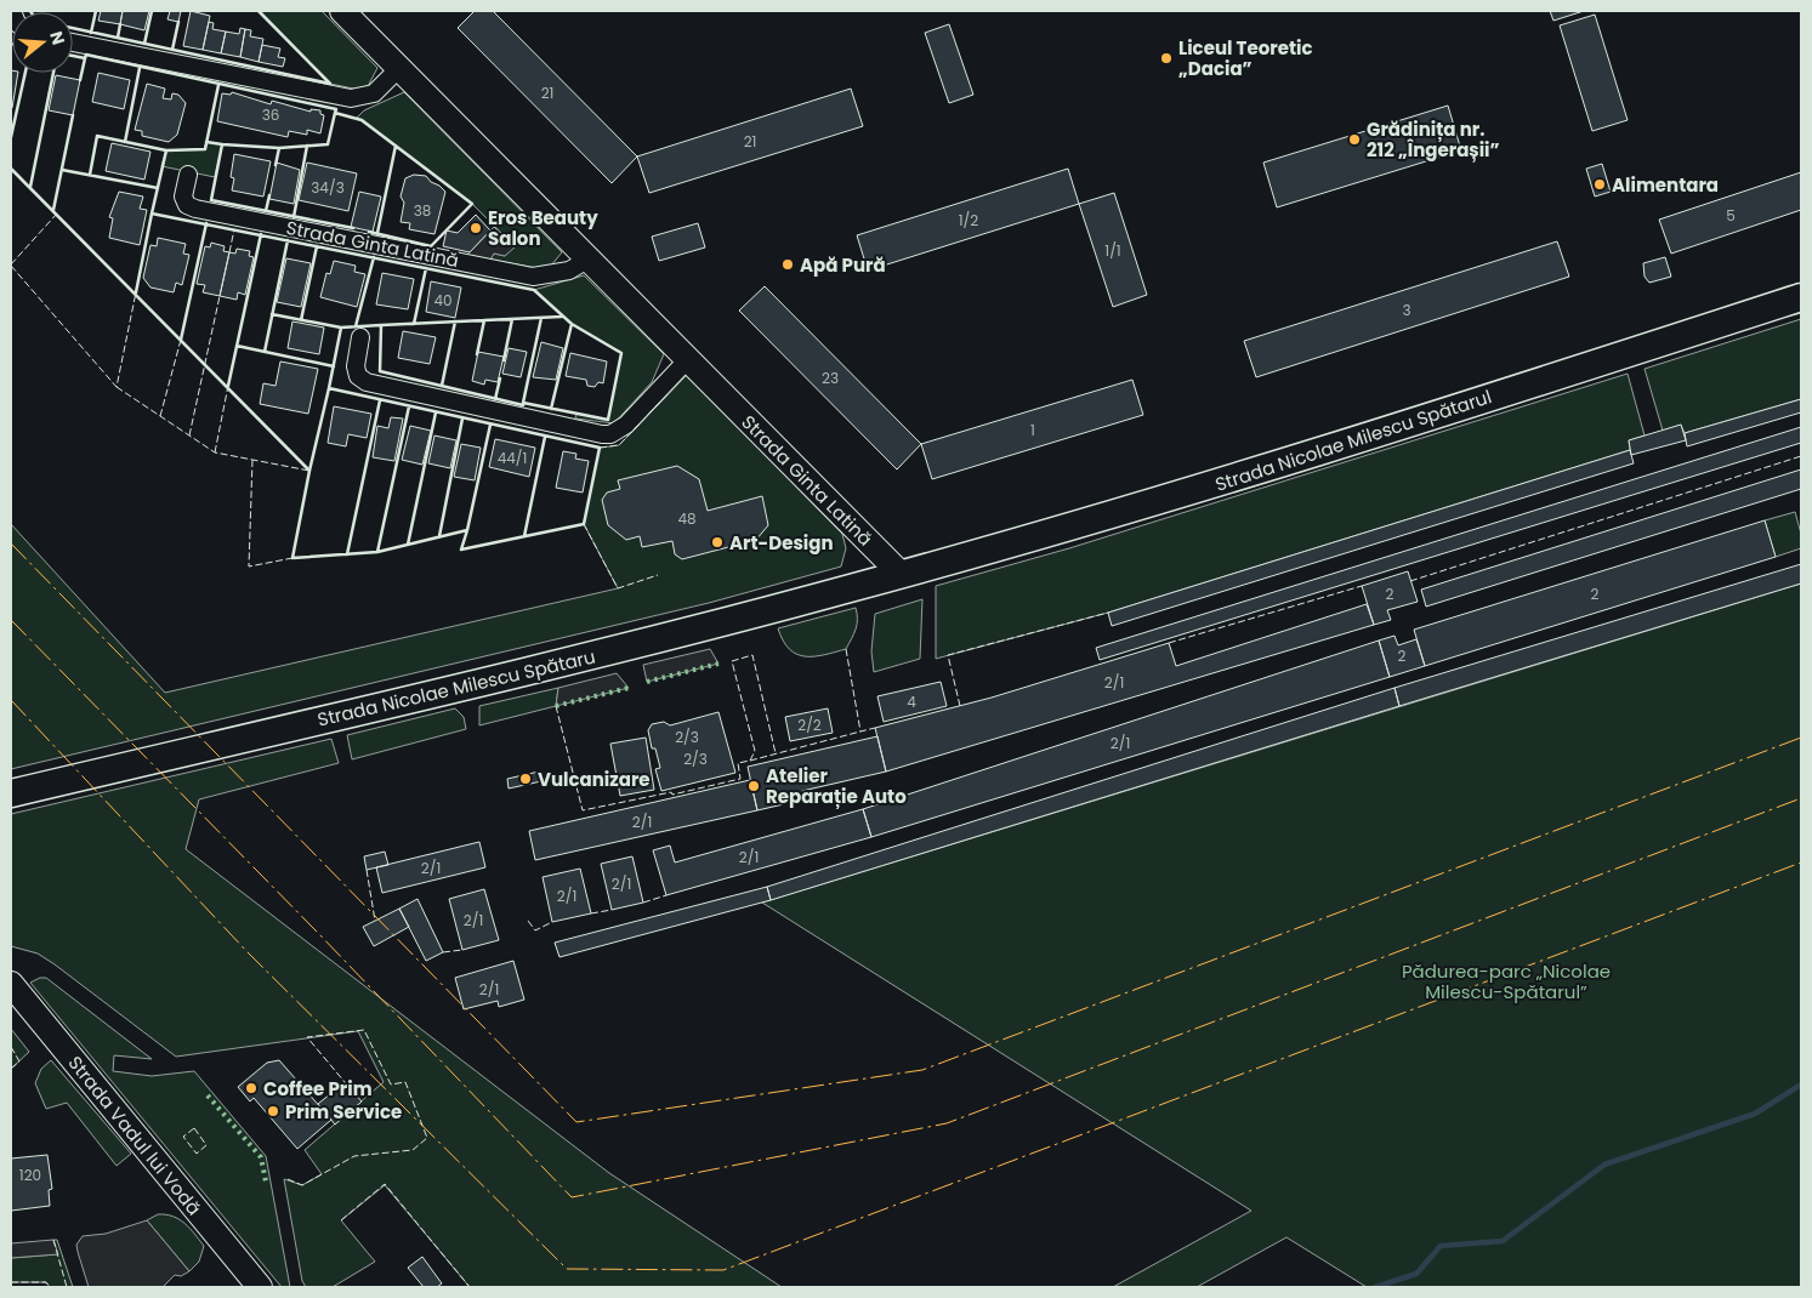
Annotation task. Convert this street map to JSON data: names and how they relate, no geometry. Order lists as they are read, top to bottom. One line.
{"streets":{"main road":["Strada Nicolae Milescu Spătarul","Strada Nicolae Milescu Spătaru"],"street":["Strada Ginta Latină","Strada Vadul lui Vodă"]},"crossings":[["Strada Ginta Latină","Strada Nicolae Milescu Spătarul"],["Strada Ginta Latină","Strada Nicolae Milescu Spătaru"],["Strada Nicolae Milescu Spătarul","Strada Nicolae Milescu Spătaru"]],"parks":["Pădurea-parc „Nicolae Milescu-Spătarul”"],"places":["Liceul Teoretic „Dacia”","Grădinița nr. 212 „Îngerașii”","Alimentara","Eros Beauty Salon","Apă Pură","Art-Design","Vulcanizare","Atelier Reparație Auto","Coffee Prim","Prim Service"],"house_numbers":["21","36","21","34/3","38","5","1/2","1/1","40","3","23","1","44/1","48","2","2","2","2/1","4","2/2","2/3","2/1","2/3","2/1","2/1","2/1","2/1","2/1","2/1","2/1","120"],"north":"right"}
